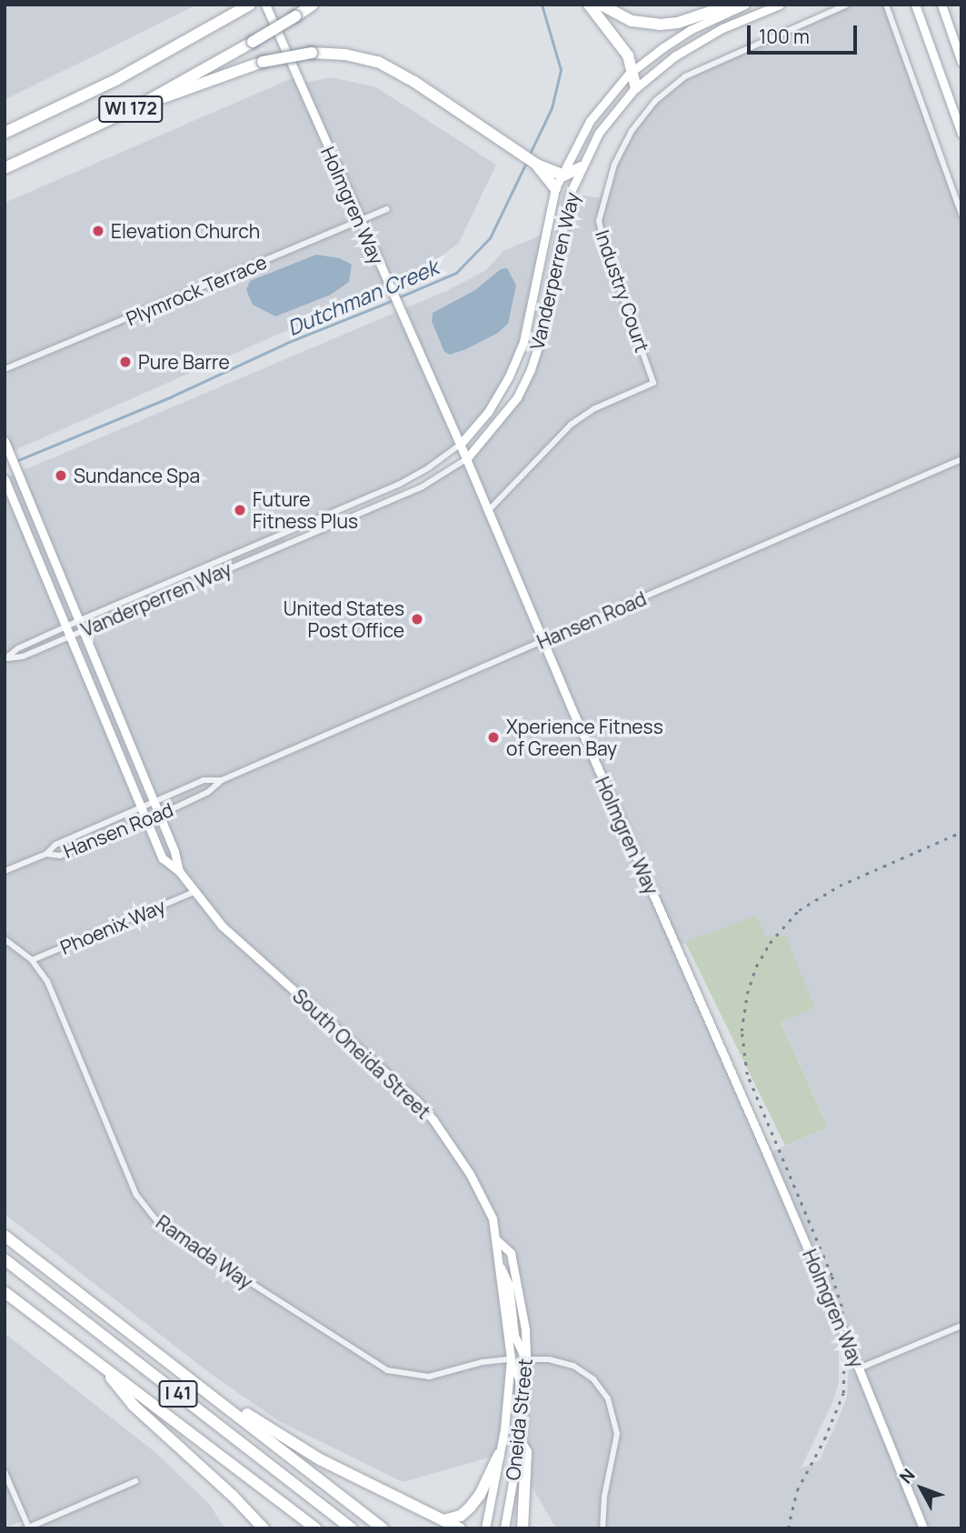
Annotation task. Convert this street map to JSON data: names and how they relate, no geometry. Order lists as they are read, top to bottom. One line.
{"streets":{"highway":["WI 172","I 41"],"street":["Holmgren Way","Vanderperren Way","Plymrock Terrace","Industry Court","Hansen Road","Phoenix Way","South Oneida Street","Ramada Way","Oneida Street"]},"crossings":[["Holmgren Way","Vanderperren Way"],["Holmgren Way","Plymrock Terrace"],["Holmgren Way","Industry Court"],["Holmgren Way","Hansen Road"],["Vanderperren Way","South Oneida Street"],["Hansen Road","South Oneida Street"],["Phoenix Way","South Oneida Street"],["Phoenix Way","Ramada Way"],["South Oneida Street","Ramada Way"],["South Oneida Street","Oneida Street"]],"water":["Dutchman Creek"],"places":["Elevation Church","Pure Barre","Sundance Spa","Future Fitness Plus","United States Post Office","Xperience Fitness of Green Bay"],"scale_bar":"100 m","north":"top left"}
